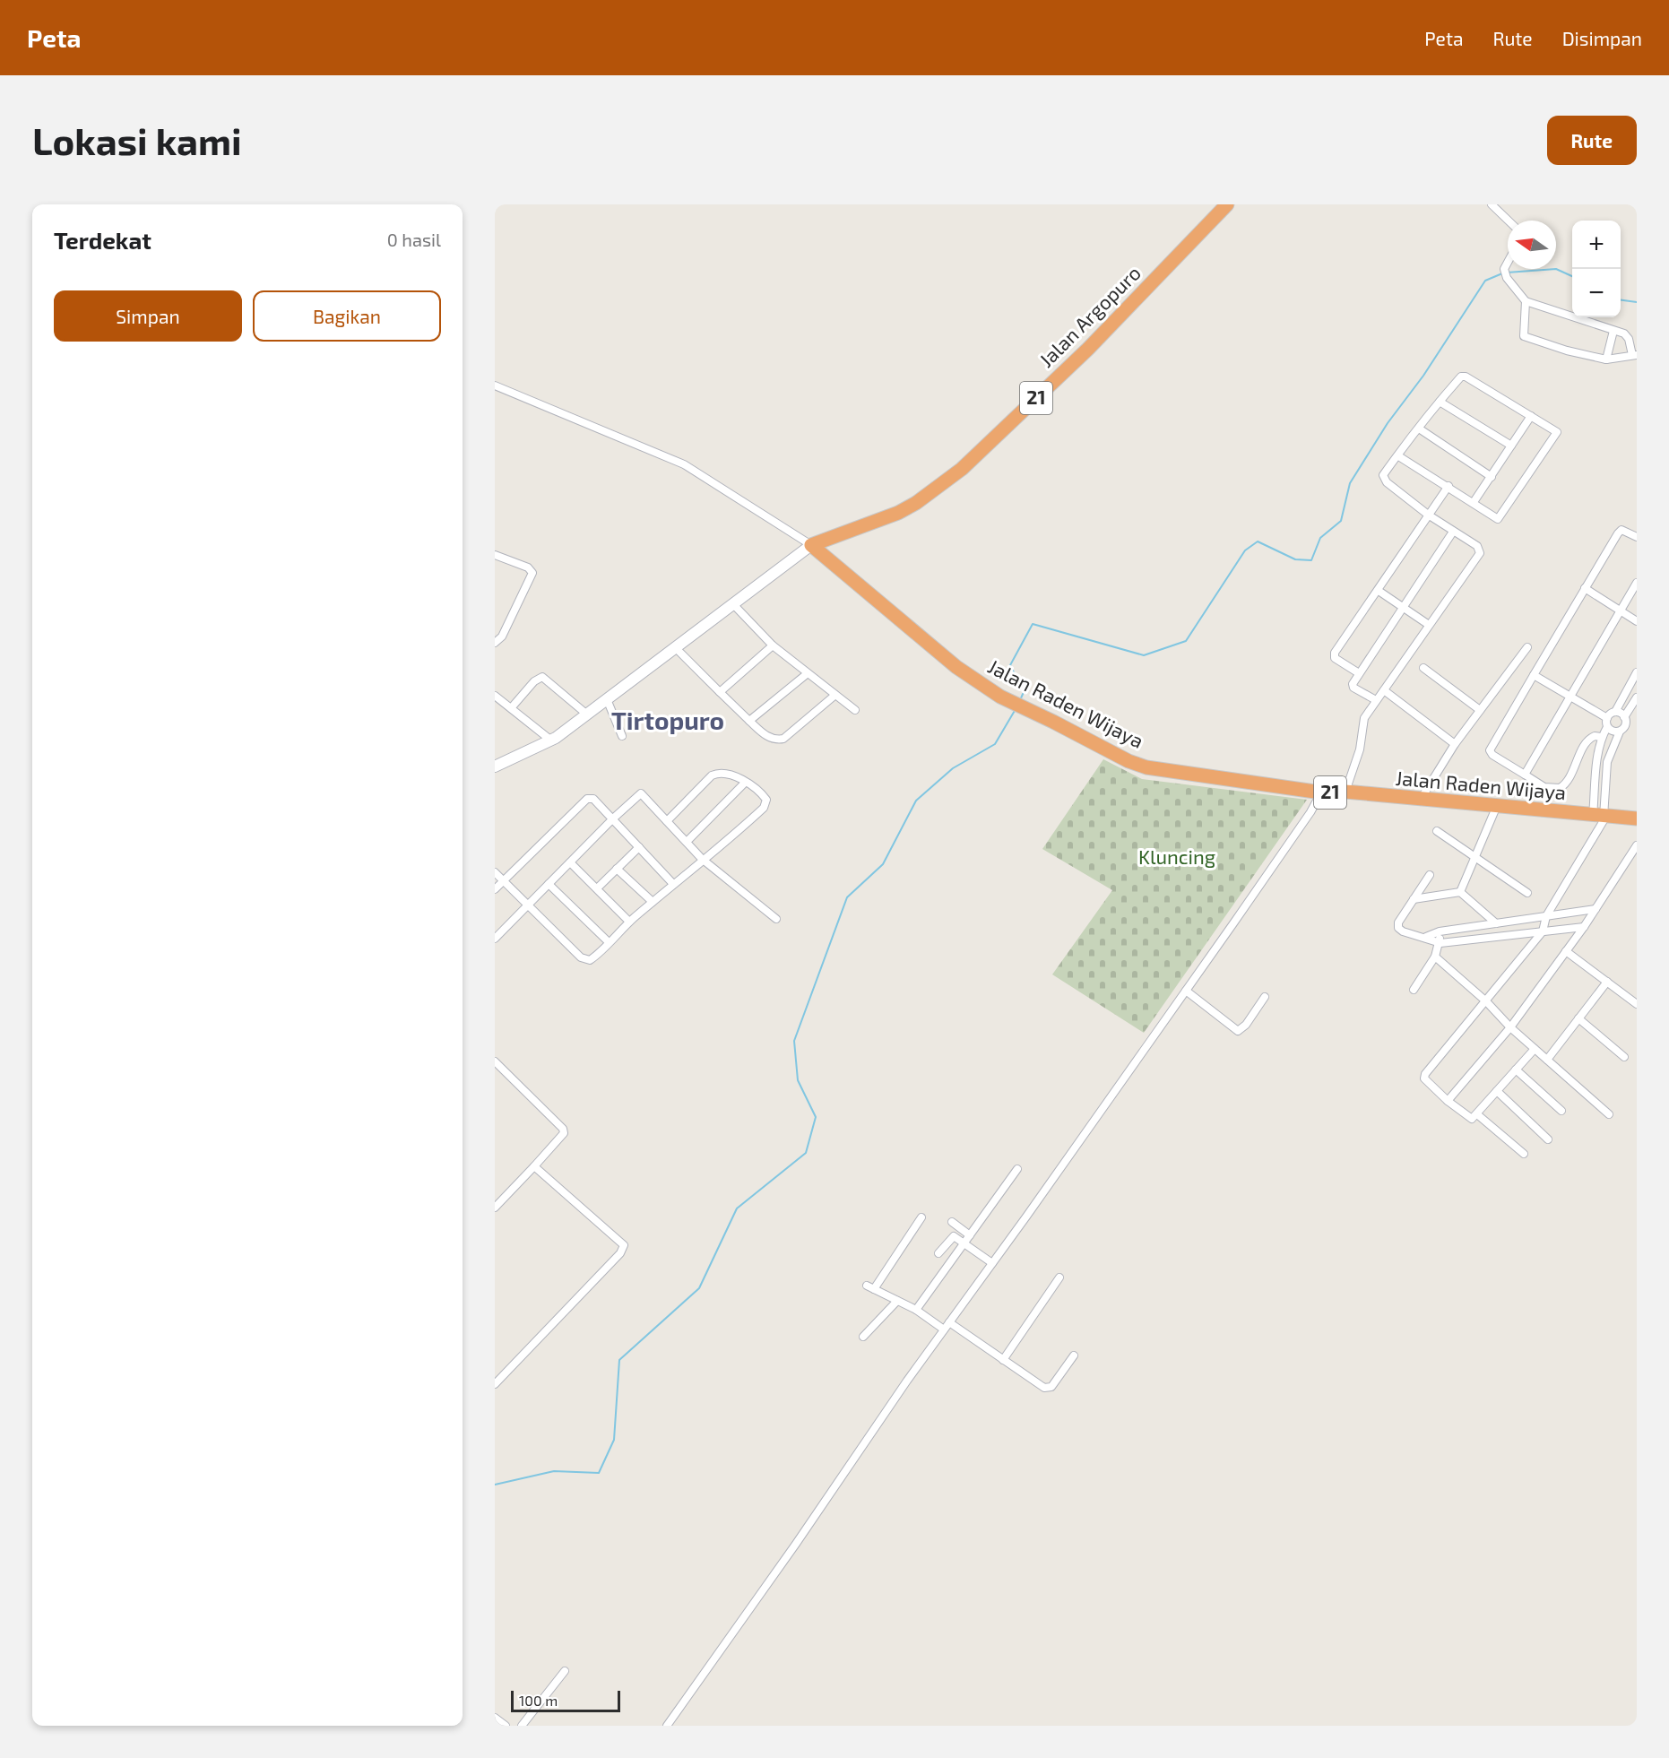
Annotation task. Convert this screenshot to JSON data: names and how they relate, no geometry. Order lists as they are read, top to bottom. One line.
{"streets":{"highway":["Jalan Argopuro","21","Jalan Raden Wijaya"]},"crossings":[["Jalan Argopuro","Jalan Raden Wijaya"]],"districts":["Tirtopuro"],"parks":["Kluncing"],"scale_bar":"100 m","north":"left","page":{"header":"Peta","nav":["Peta","Rute","Disimpan"],"buttons":["Rute",["Simpan","Bagikan"]],"title":"Lokasi kami","heading":["Terdekat","0 hasil"],"map_buttons":["+","−"],"scale":"100 m"}}
